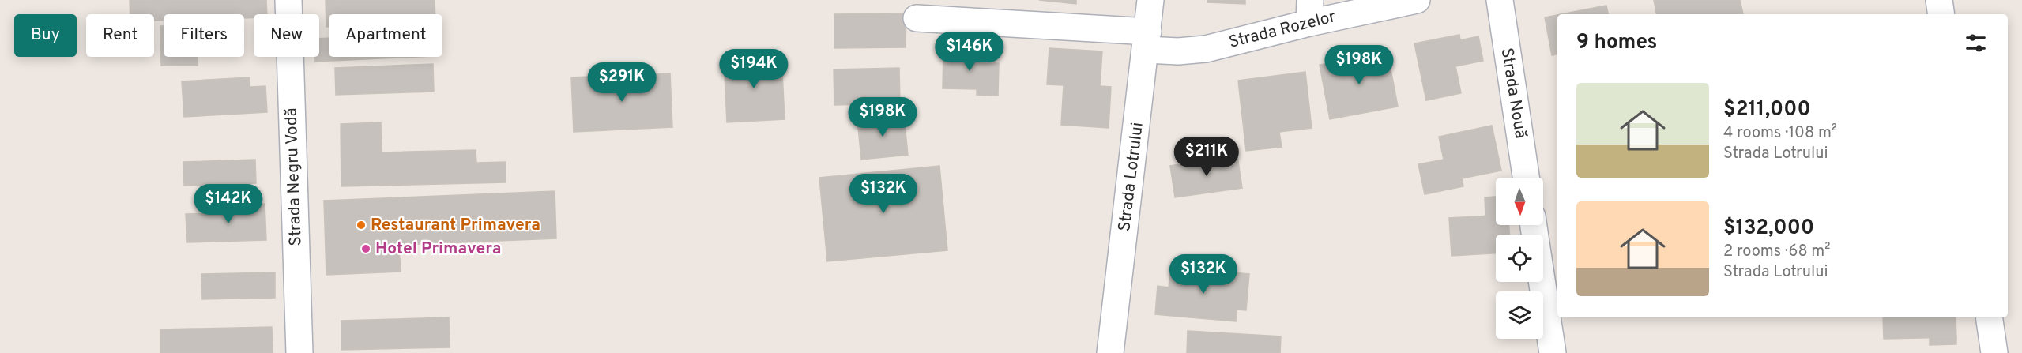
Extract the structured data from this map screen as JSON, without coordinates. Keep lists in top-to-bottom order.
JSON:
{
  "streets": {
    "street": [
      "Strada Rozelor",
      "Strada Nouă",
      "Strada Negru Vodă",
      "Strada Lotrului"
    ]
  },
  "crossings": [
    ["Strada Rozelor", "Strada Lotrului"]
  ],
  "places": ["Restaurant Primavera", "Hotel Primavera"],
  "north": "bottom",
  "page": {
    "chip": [
      "Buy",
      "Rent",
      "Filters",
      "New",
      "Apartment"
    ],
    "heading": "9 homes",
    "price": [
      "$146K",
      "$198K",
      "$194K",
      "$291K",
      "$198K",
      "$211K",
      "$132K",
      "$142K",
      "$132K"
    ],
    "list": [
      {
        "name": "$211,000",
        "note": "4 rooms · 108 m² · Strada Lotrului"
      },
      {
        "name": "$132,000",
        "note": "2 rooms · 68 m² · Strada Lotrului"
      }
    ]
  }
}
